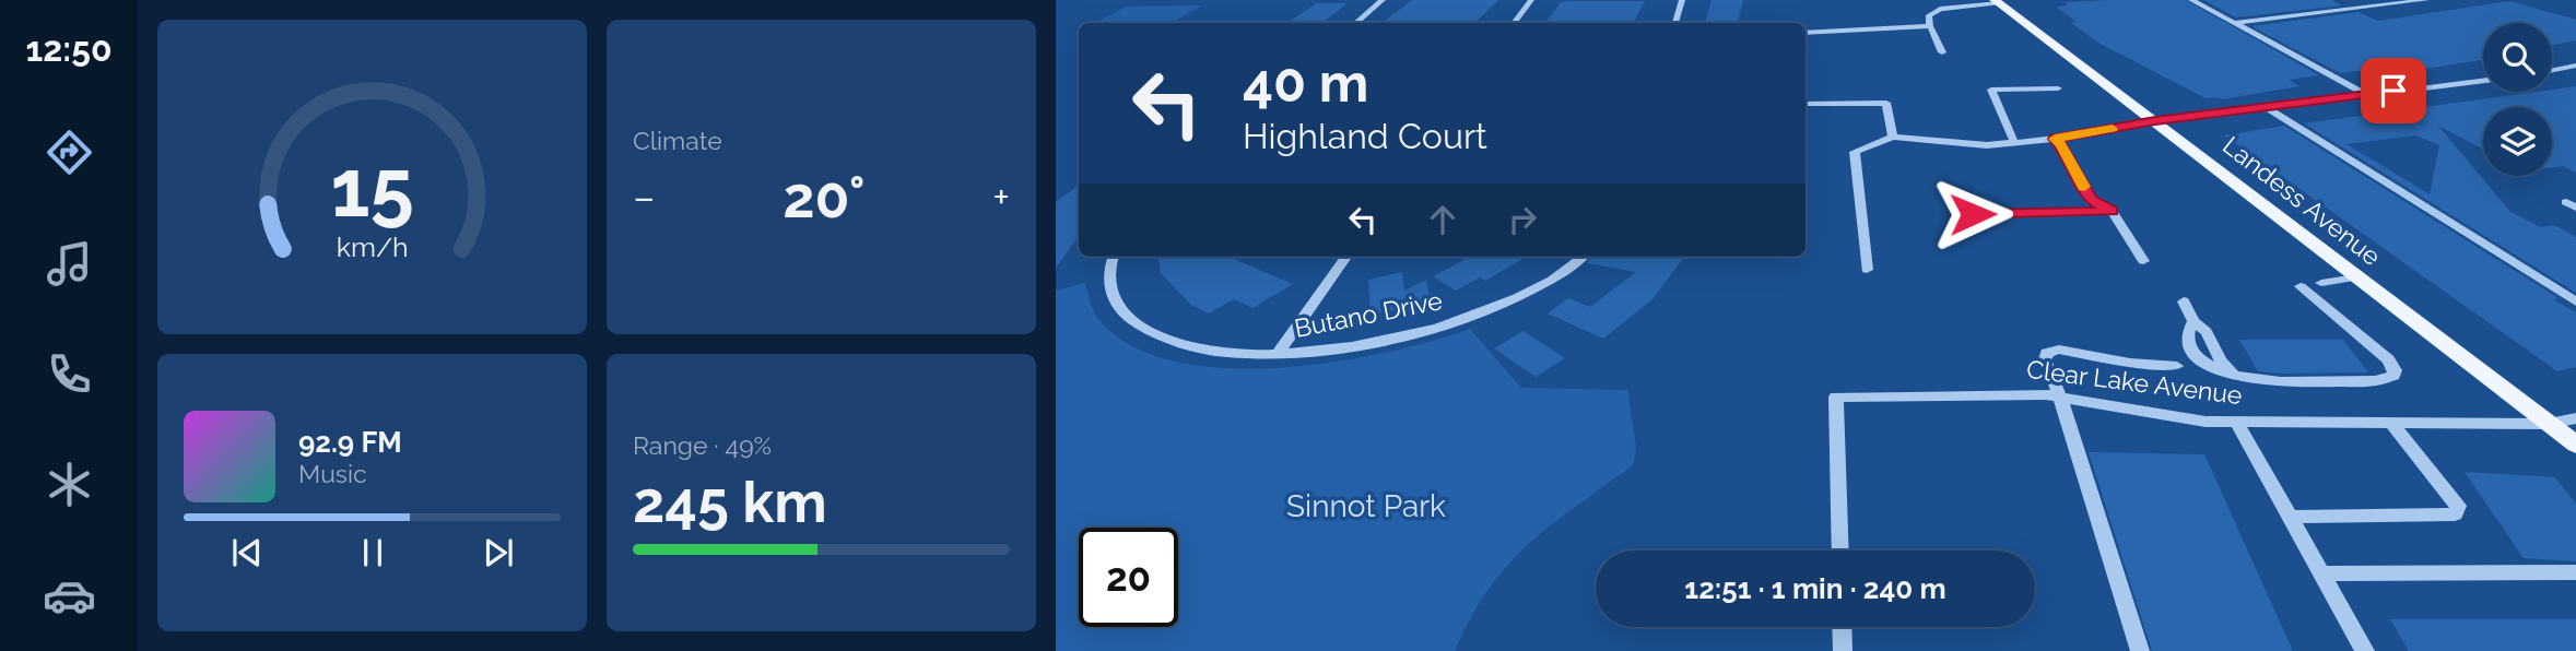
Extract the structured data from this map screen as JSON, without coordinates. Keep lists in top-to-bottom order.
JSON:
{
  "streets": {
    "main road": ["Landess Avenue"],
    "street": ["Butano Drive", "Clear Lake Avenue"]
  },
  "crossings": [
    ["Landess Avenue", "Clear Lake Avenue"]
  ],
  "parks": ["Sinnot Park"],
  "page": {
    "tabs": "12:50",
    "tile": [
      "Climate",
      ["Range · 49%", "245 km"]
    ],
    "turn": ["40 m", "Highland Court"],
    "heat": ["−", "20°", "+"],
    "song": ["92.9 FM", "Music"],
    "limit": "20",
    "trip": "12:51 · 1 min · 240 m",
    "gauge": ["15", "km/h"]
  }
}
